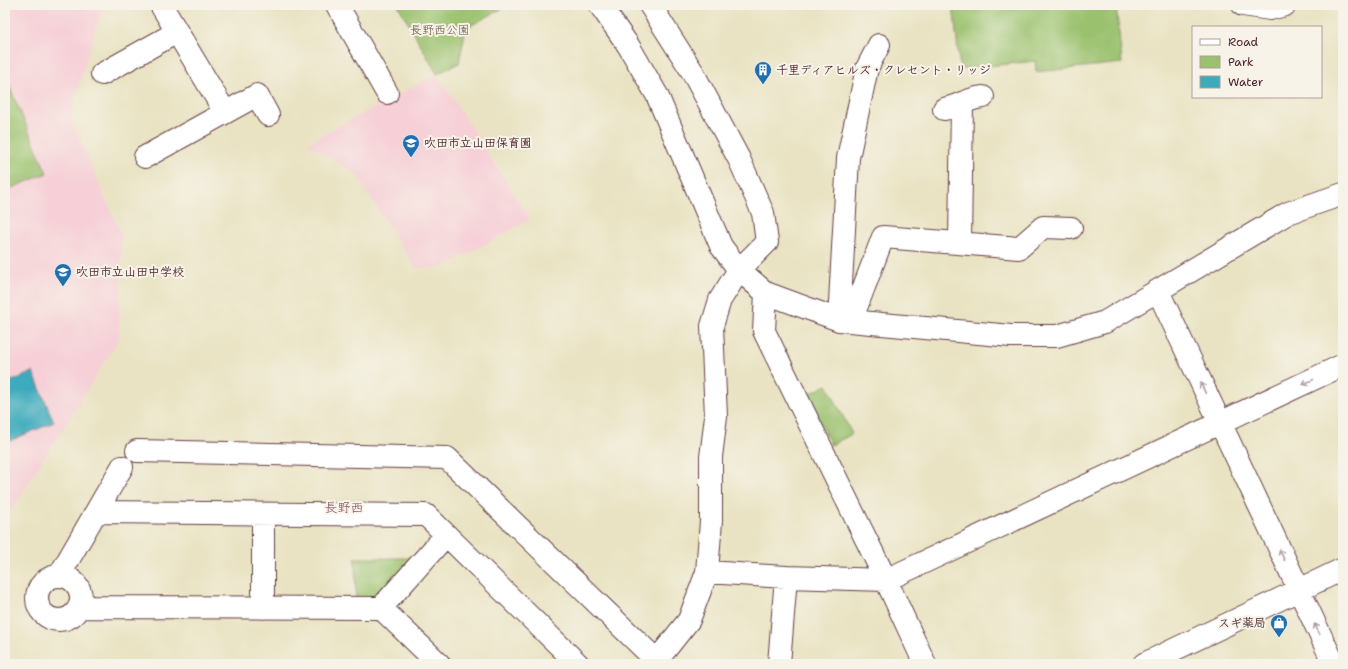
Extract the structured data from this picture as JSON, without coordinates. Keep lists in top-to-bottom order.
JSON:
{
  "districts": ["長野西"],
  "parks": ["長野西公園"],
  "places": {
    "building": ["千里ディアヒルズ・クレセント・リッジ"],
    "school or university": ["吹田市立山田保育園", "吹田市立山田中学校"],
    "shop": ["スギ薬局"]
  },
  "legend": ["Road", "Park", "Water"]
}
